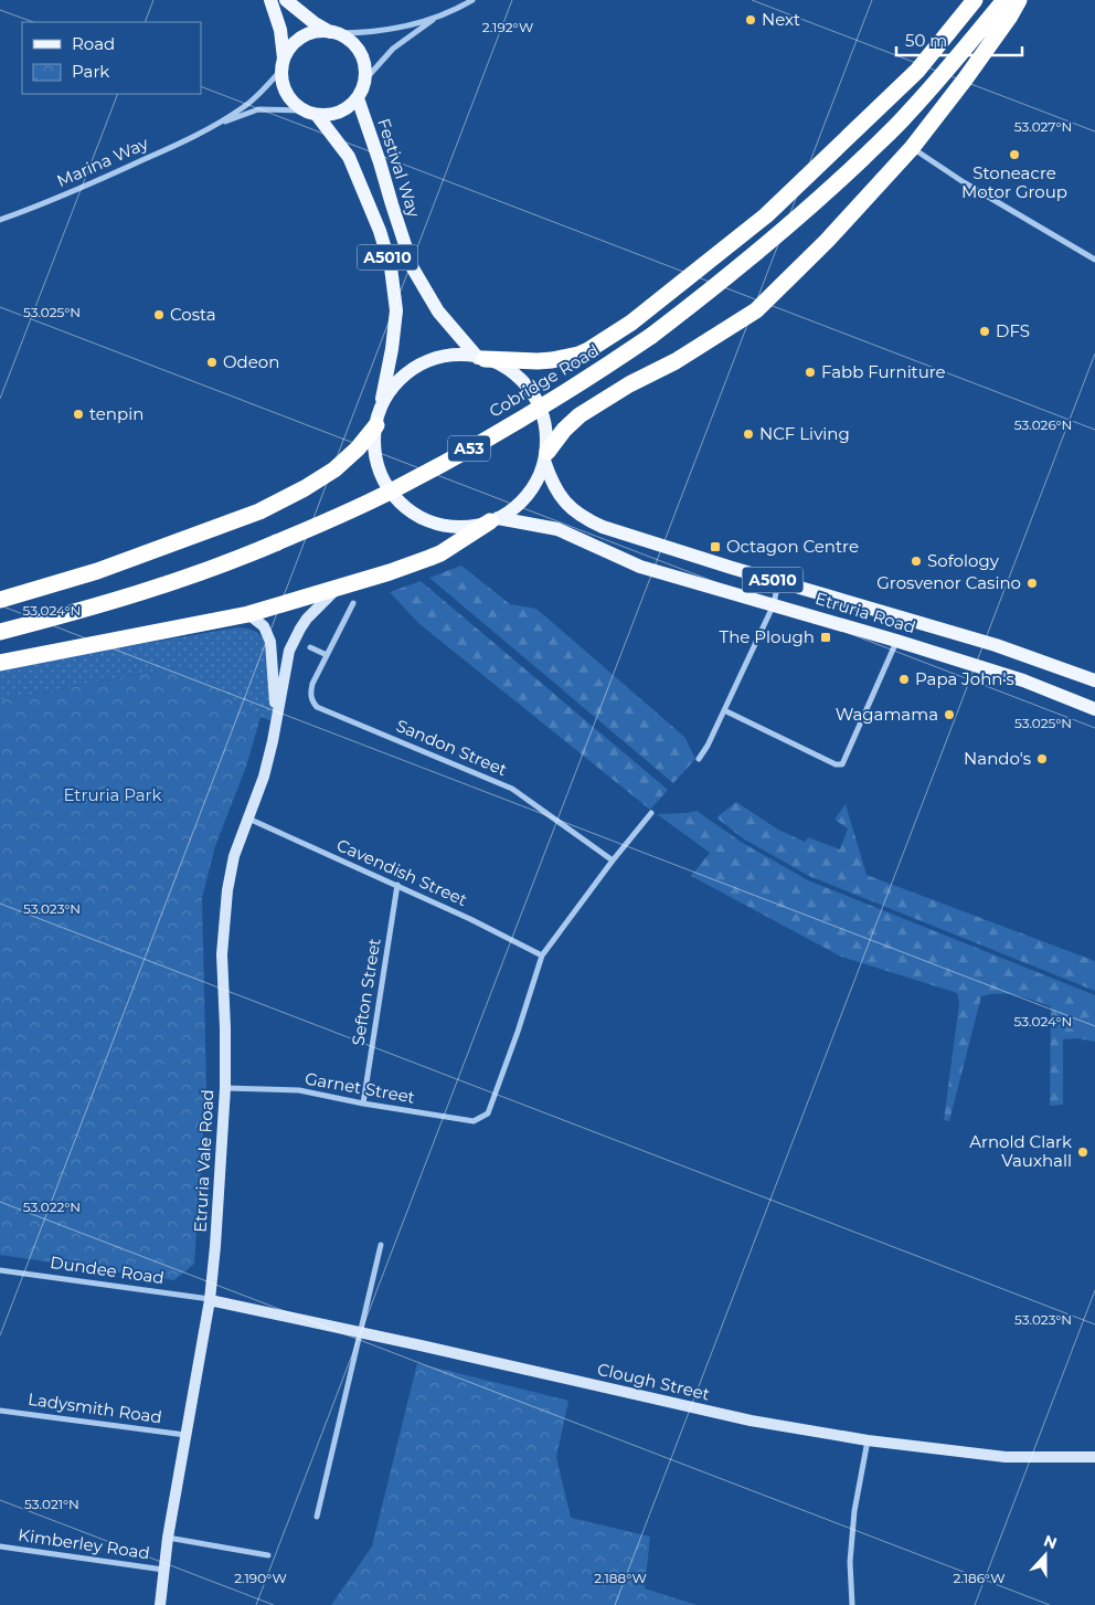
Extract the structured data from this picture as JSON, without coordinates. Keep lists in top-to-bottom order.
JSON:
{
  "streets": {
    "highway": ["Cobridge Road", "A53"],
    "main road": [
      "Festival Way",
      "A5010",
      "Etruria Road",
      "Etruria Vale Road",
      "Clough Street"
    ],
    "street": [
      "Marina Way",
      "Sandon Street",
      "Cavendish Street",
      "Sefton Street",
      "Garnet Street",
      "Dundee Road",
      "Ladysmith Road",
      "Kimberley Road"
    ]
  },
  "crossings": [
    ["Marina Way", "Festival Way"],
    ["Marina Way", "A5010"],
    ["Festival Way", "A5010"],
    ["Festival Way", "Etruria Road"],
    ["A5010", "Etruria Road"],
    ["Cavendish Street", "Sefton Street"],
    ["Cavendish Street", "Garnet Street"],
    ["Cavendish Street", "Etruria Vale Road"],
    ["Sefton Street", "Garnet Street"],
    ["Garnet Street", "Etruria Vale Road"],
    ["Etruria Vale Road", "Dundee Road"],
    ["Etruria Vale Road", "Clough Street"],
    ["Etruria Vale Road", "Ladysmith Road"],
    ["Etruria Vale Road", "Kimberley Road"],
    ["Dundee Road", "Clough Street"]
  ],
  "parks": ["Etruria Park"],
  "places": {
    "other": [
      "Next",
      "Stoneacre Motor Group",
      "Costa",
      "DFS",
      "Odeon",
      "Fabb Furniture",
      "tenpin",
      "NCF Living",
      "Sofology",
      "Grosvenor Casino",
      "Papa John's",
      "Wagamama",
      "Nando's",
      "Arnold Clark Vauxhall"
    ],
    "transit": ["Octagon Centre", "The Plough"]
  },
  "legend": ["Road", "Park"],
  "scale_bar": "50 m",
  "north": "top",
  "coordinates": [
    "2.192°W",
    "53.027°N",
    "53.025°N",
    "53.026°N",
    "53.024°N",
    "53.023°N",
    "53.022°N",
    "53.021°N",
    "2.190°W",
    "2.188°W",
    "2.186°W"
  ]
}
